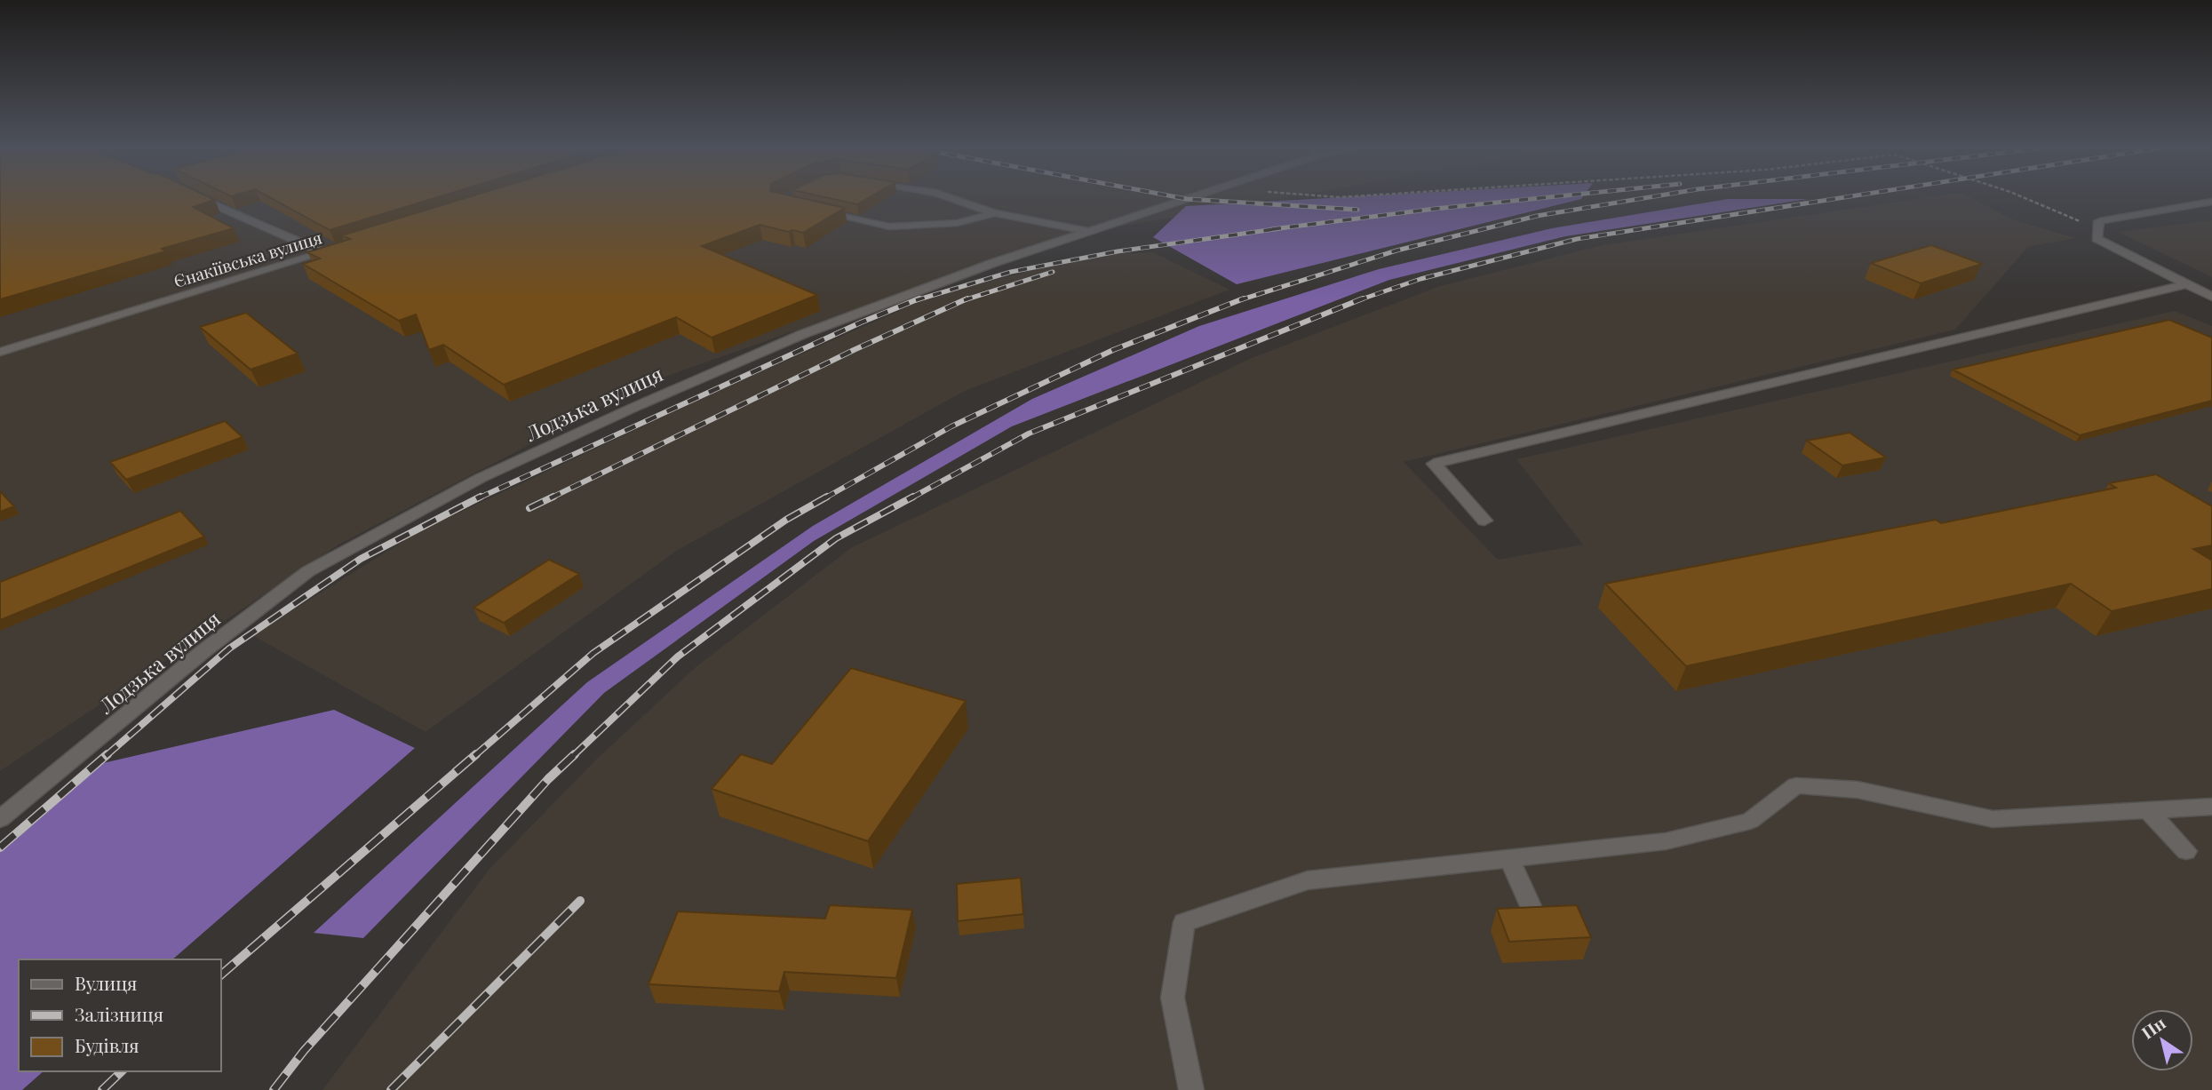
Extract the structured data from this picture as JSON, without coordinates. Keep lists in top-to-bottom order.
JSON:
{
  "streets": {
    "street": ["Єнакіївська вулиця", "Лодзька вулиця"]
  },
  "legend": ["Вулиця", "Залізниця", "Будівля"],
  "north": "top left"
}
